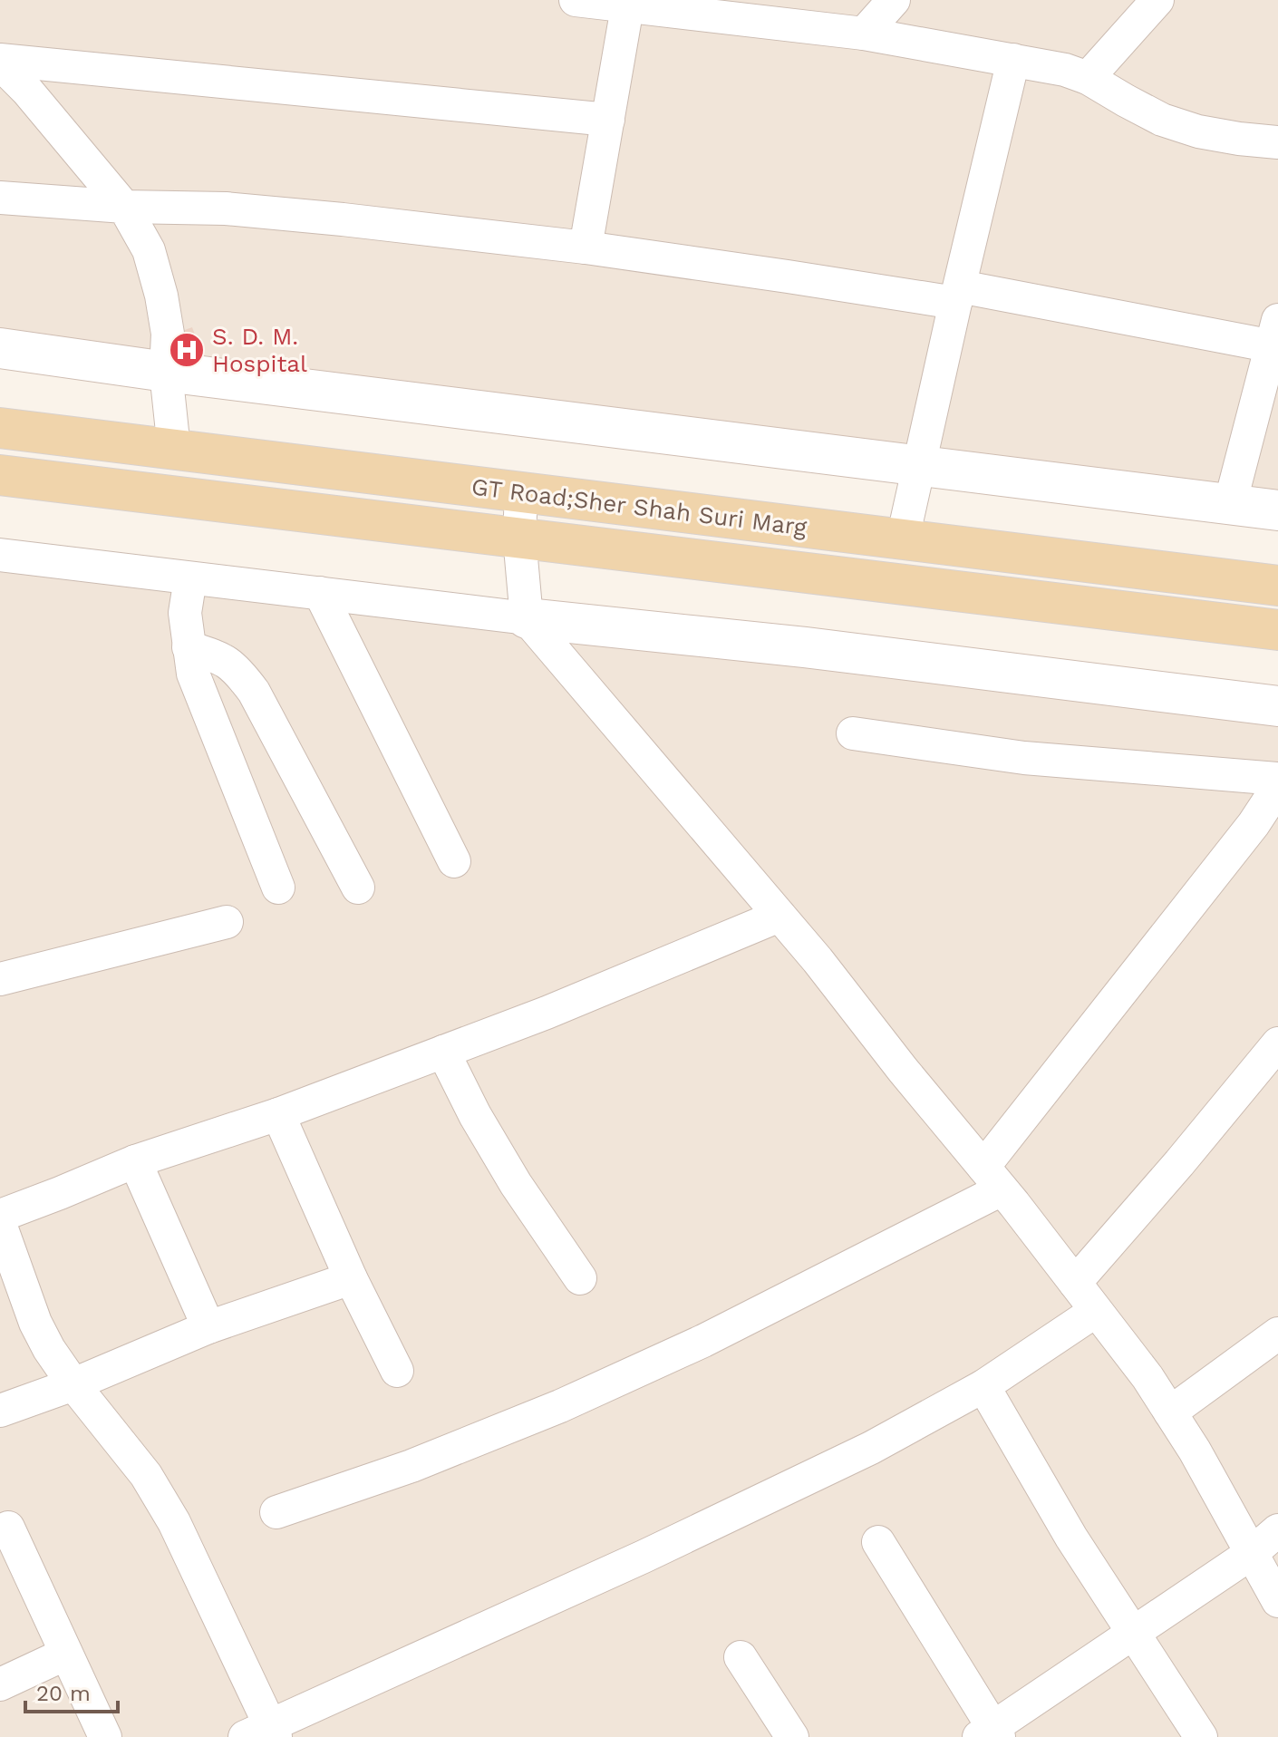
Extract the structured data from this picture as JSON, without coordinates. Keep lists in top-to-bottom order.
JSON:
{
  "streets": {
    "main road": ["GT Road;Sher Shah Suri Marg"]
  },
  "places": {
    "hospital": ["S. D. M. Hospital"]
  },
  "scale_bar": "20 m"
}
